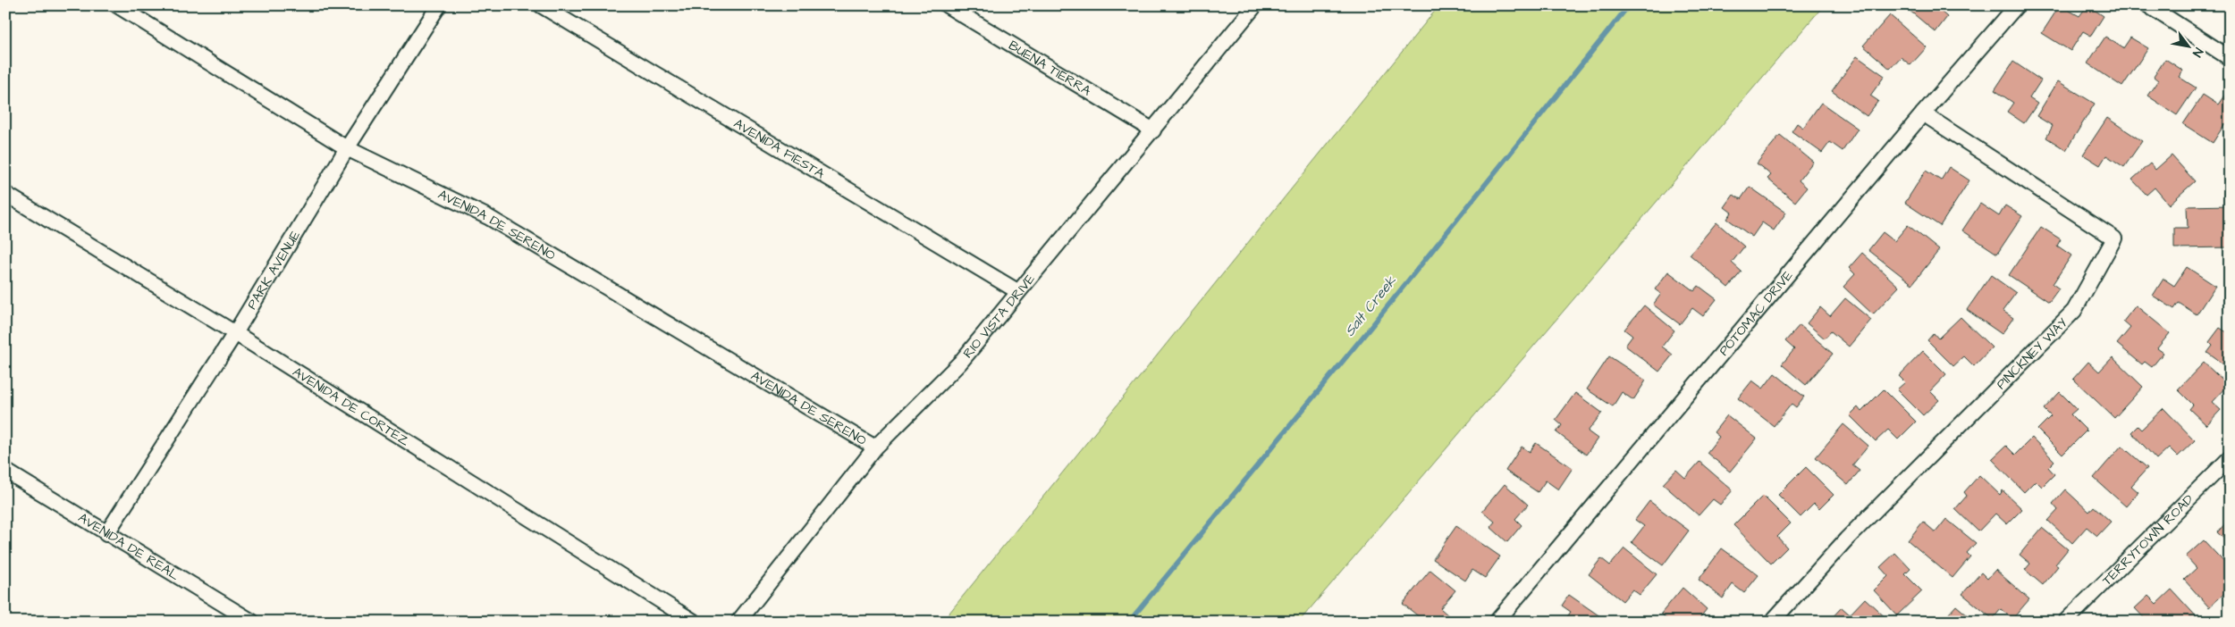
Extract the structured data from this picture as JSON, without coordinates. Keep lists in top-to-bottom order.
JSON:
{
  "streets": {
    "street": [
      "BUENA TIERRA",
      "AVENIDA FIESTA",
      "AVENIDA DE SERENO",
      "PARK AVENUE",
      "POTOMAC DRIVE",
      "RIO VISTA DRIVE",
      "PINCKNEY WAY",
      "AVENIDA DE CORTEZ",
      "TERRYTOWN ROAD",
      "AVENIDA DE REAL"
    ]
  },
  "crossings": [
    ["BUENA TIERRA", "RIO VISTA DRIVE"],
    ["AVENIDA FIESTA", "RIO VISTA DRIVE"],
    ["AVENIDA DE SERENO", "PARK AVENUE"],
    ["AVENIDA DE SERENO", "RIO VISTA DRIVE"],
    ["PARK AVENUE", "AVENIDA DE CORTEZ"],
    ["PARK AVENUE", "AVENIDA DE REAL"],
    ["POTOMAC DRIVE", "PINCKNEY WAY"]
  ],
  "water": ["Salt Creek"],
  "north": "bottom right"
}
